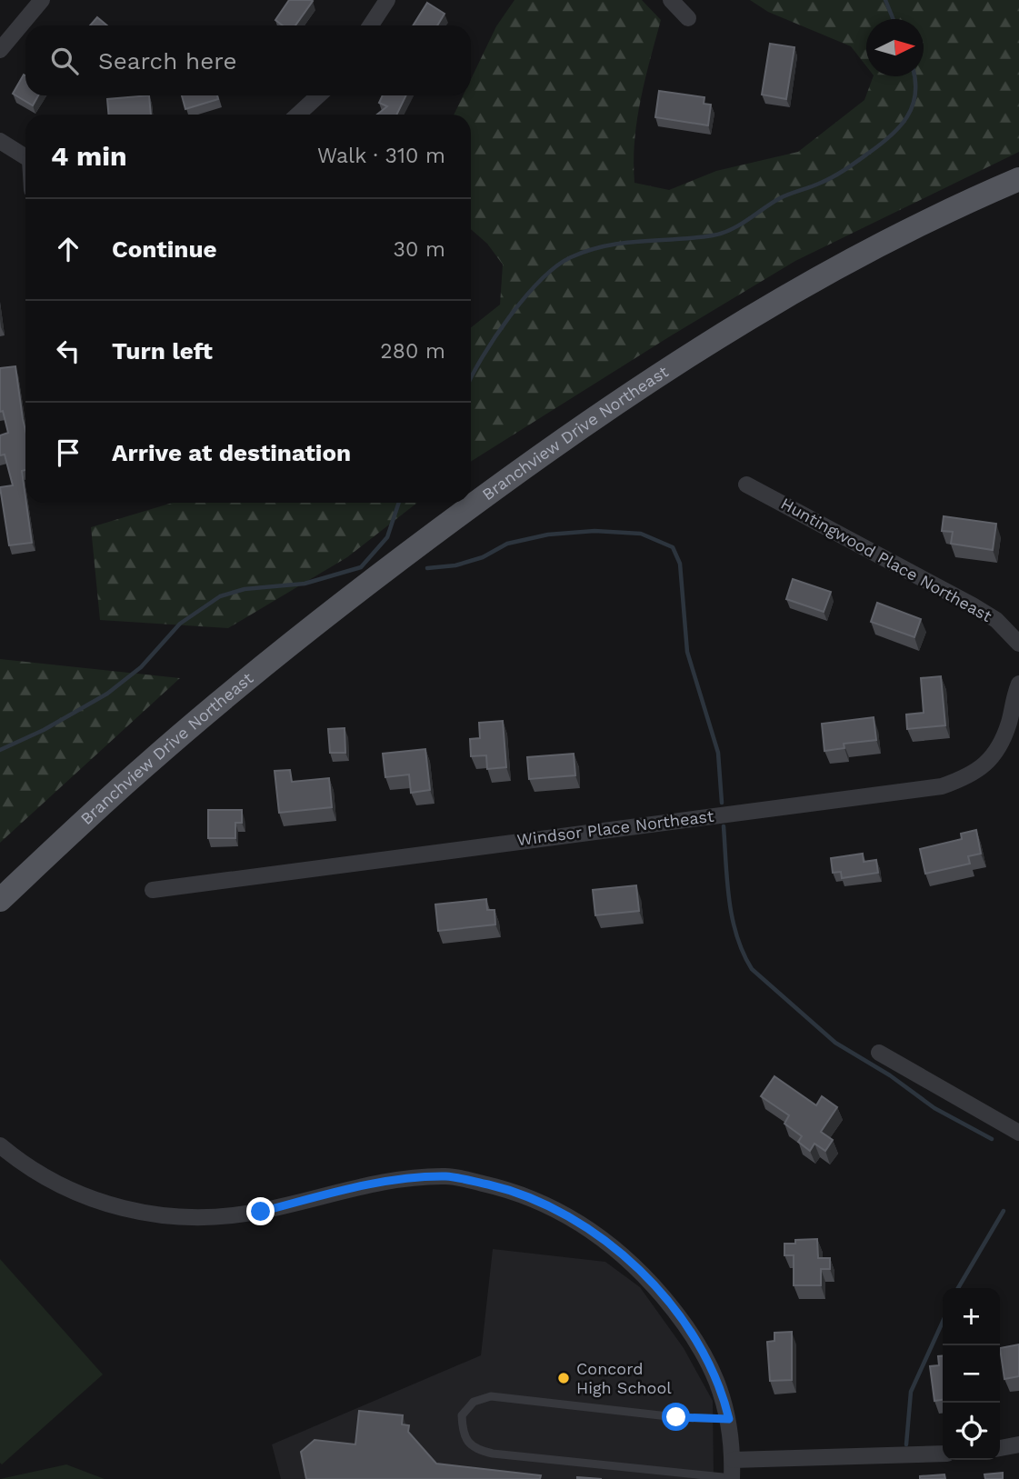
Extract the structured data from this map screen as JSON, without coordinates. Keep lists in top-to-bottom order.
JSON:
{
  "streets": {
    "main road": ["Branchview Drive Northeast"],
    "street": ["Huntingwood Place Northeast", "Windsor Place Northeast"]
  },
  "places": ["Concord High School"],
  "north": "right",
  "page": {
    "search": "Search here",
    "heading": ["4 min", "Walk · 310 m"],
    "list": [
      ["Continue", "30 m"],
      ["Turn left", "280 m"],
      "Arrive at destination"
    ],
    "map_buttons": ["+", "−"]
  }
}
